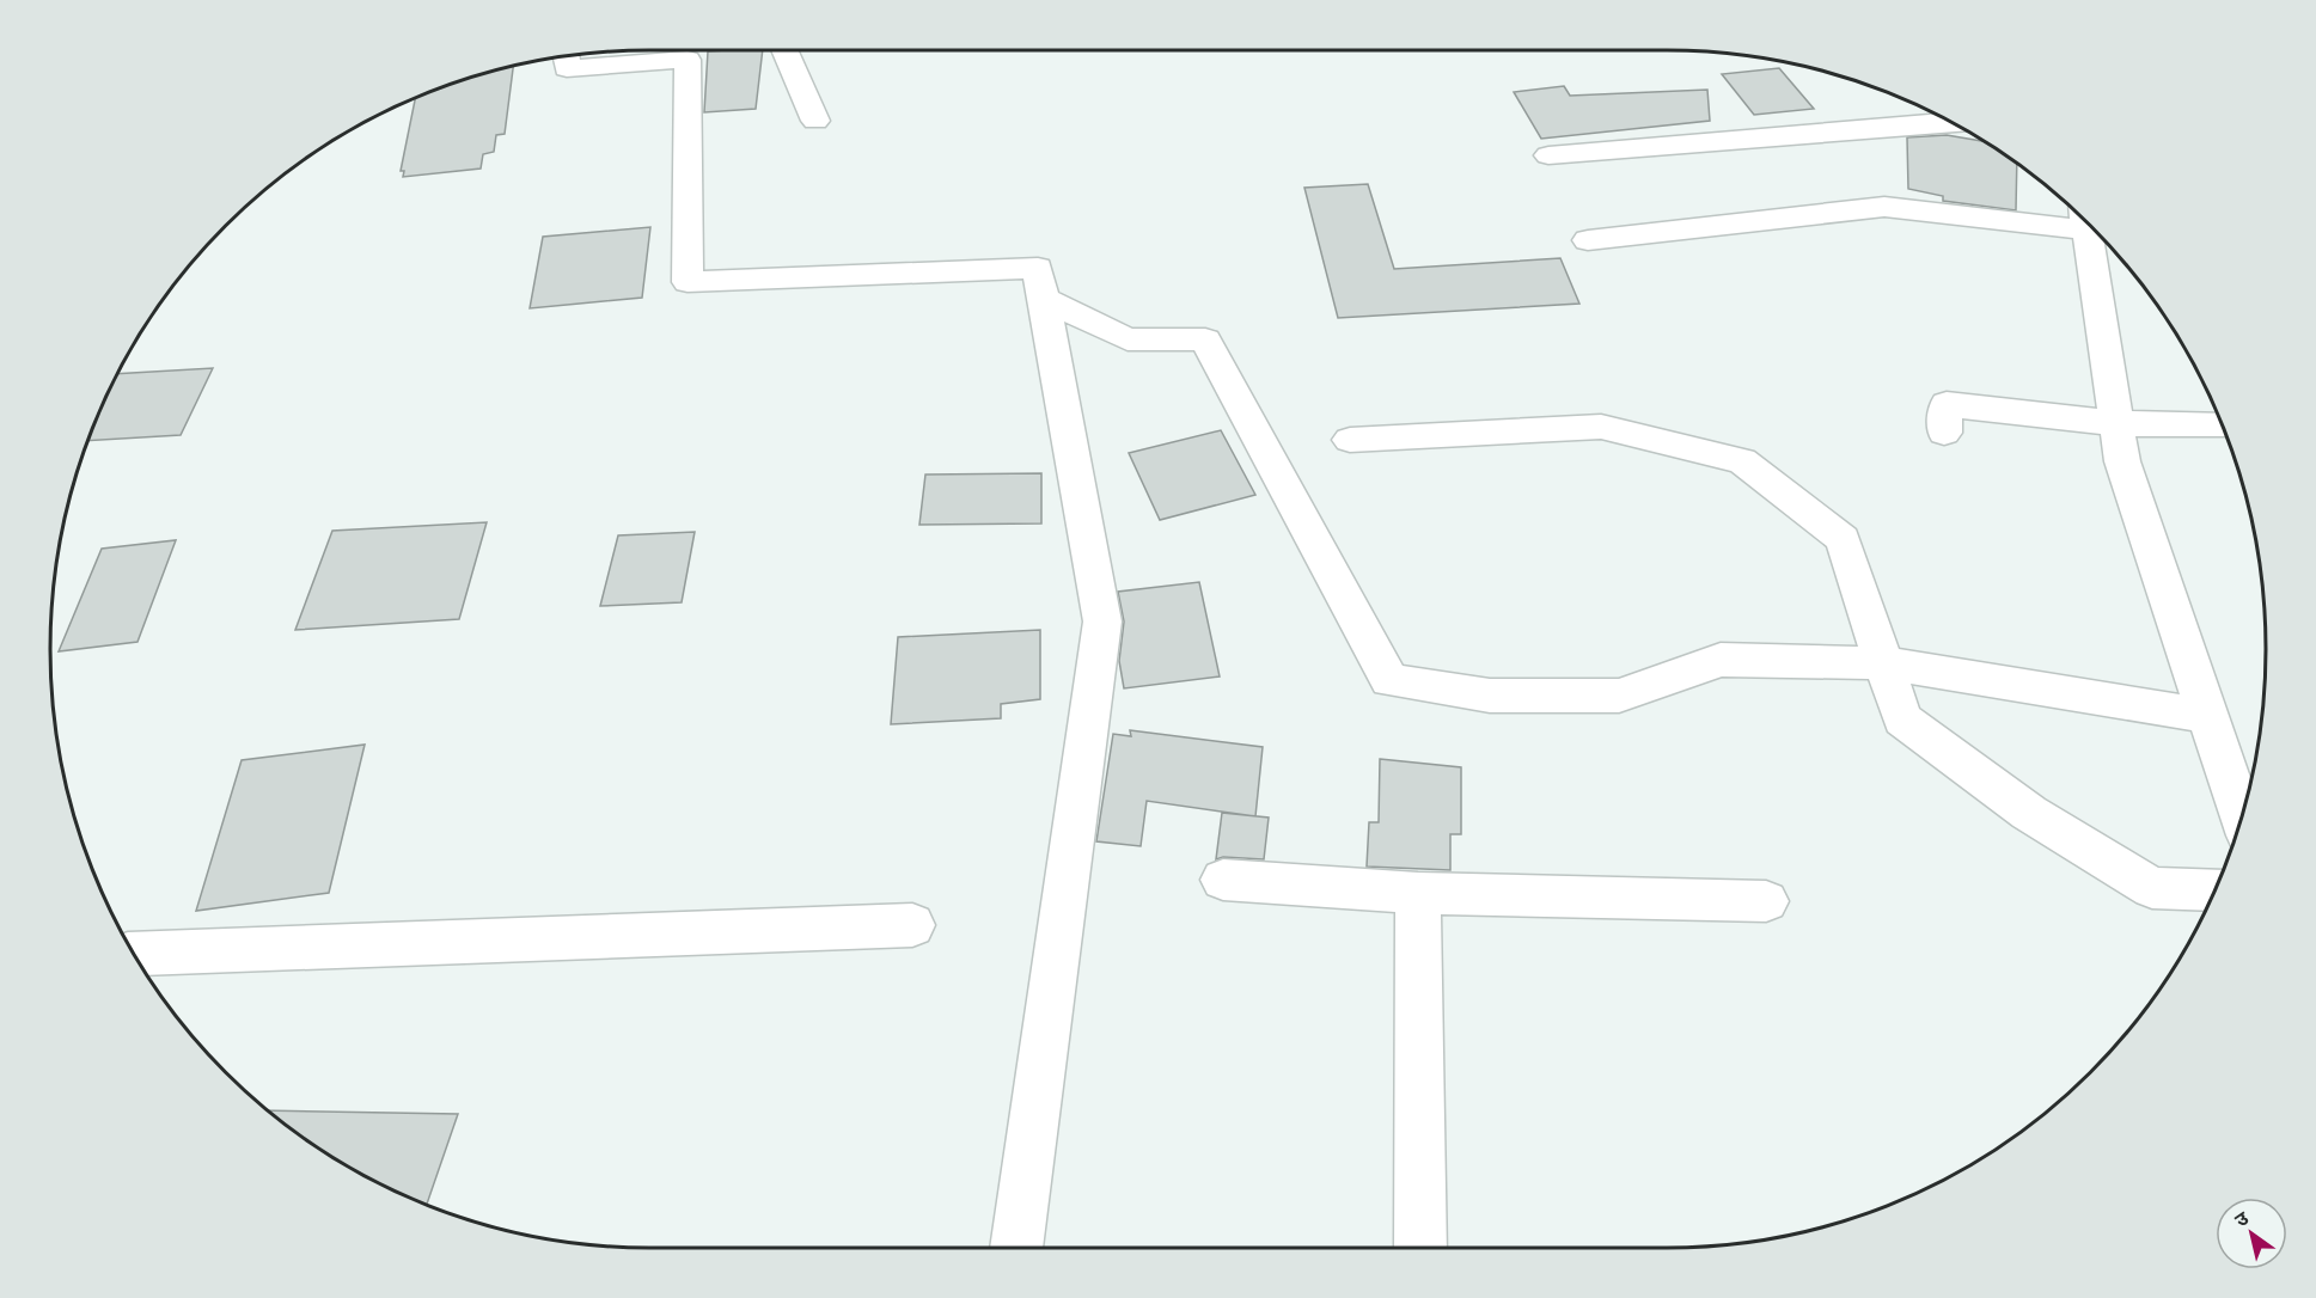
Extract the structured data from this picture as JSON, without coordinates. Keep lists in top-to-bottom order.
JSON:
{
  "north": "top left"
}
